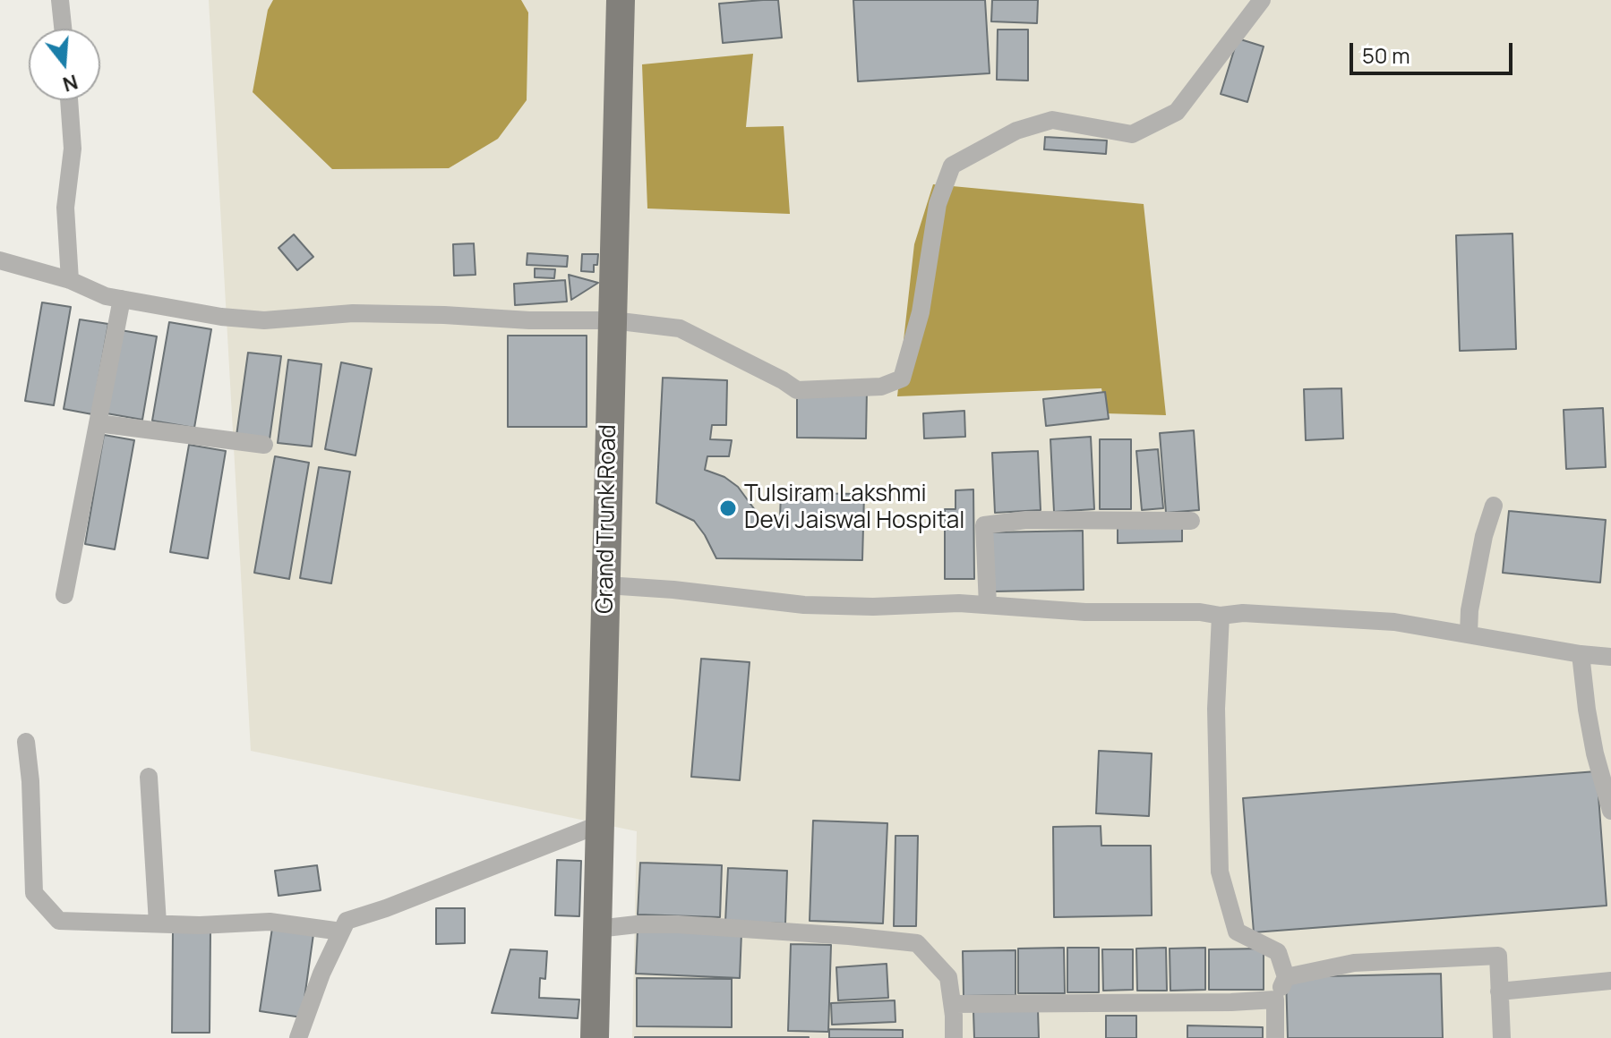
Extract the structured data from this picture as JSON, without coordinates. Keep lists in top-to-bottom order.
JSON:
{
  "streets": {
    "main road": ["Grand Trunk Road"]
  },
  "places": ["Tulsiram Lakshmi Devi Jaiswal Hospital"],
  "scale_bar": "50 m",
  "north": "bottom"
}
